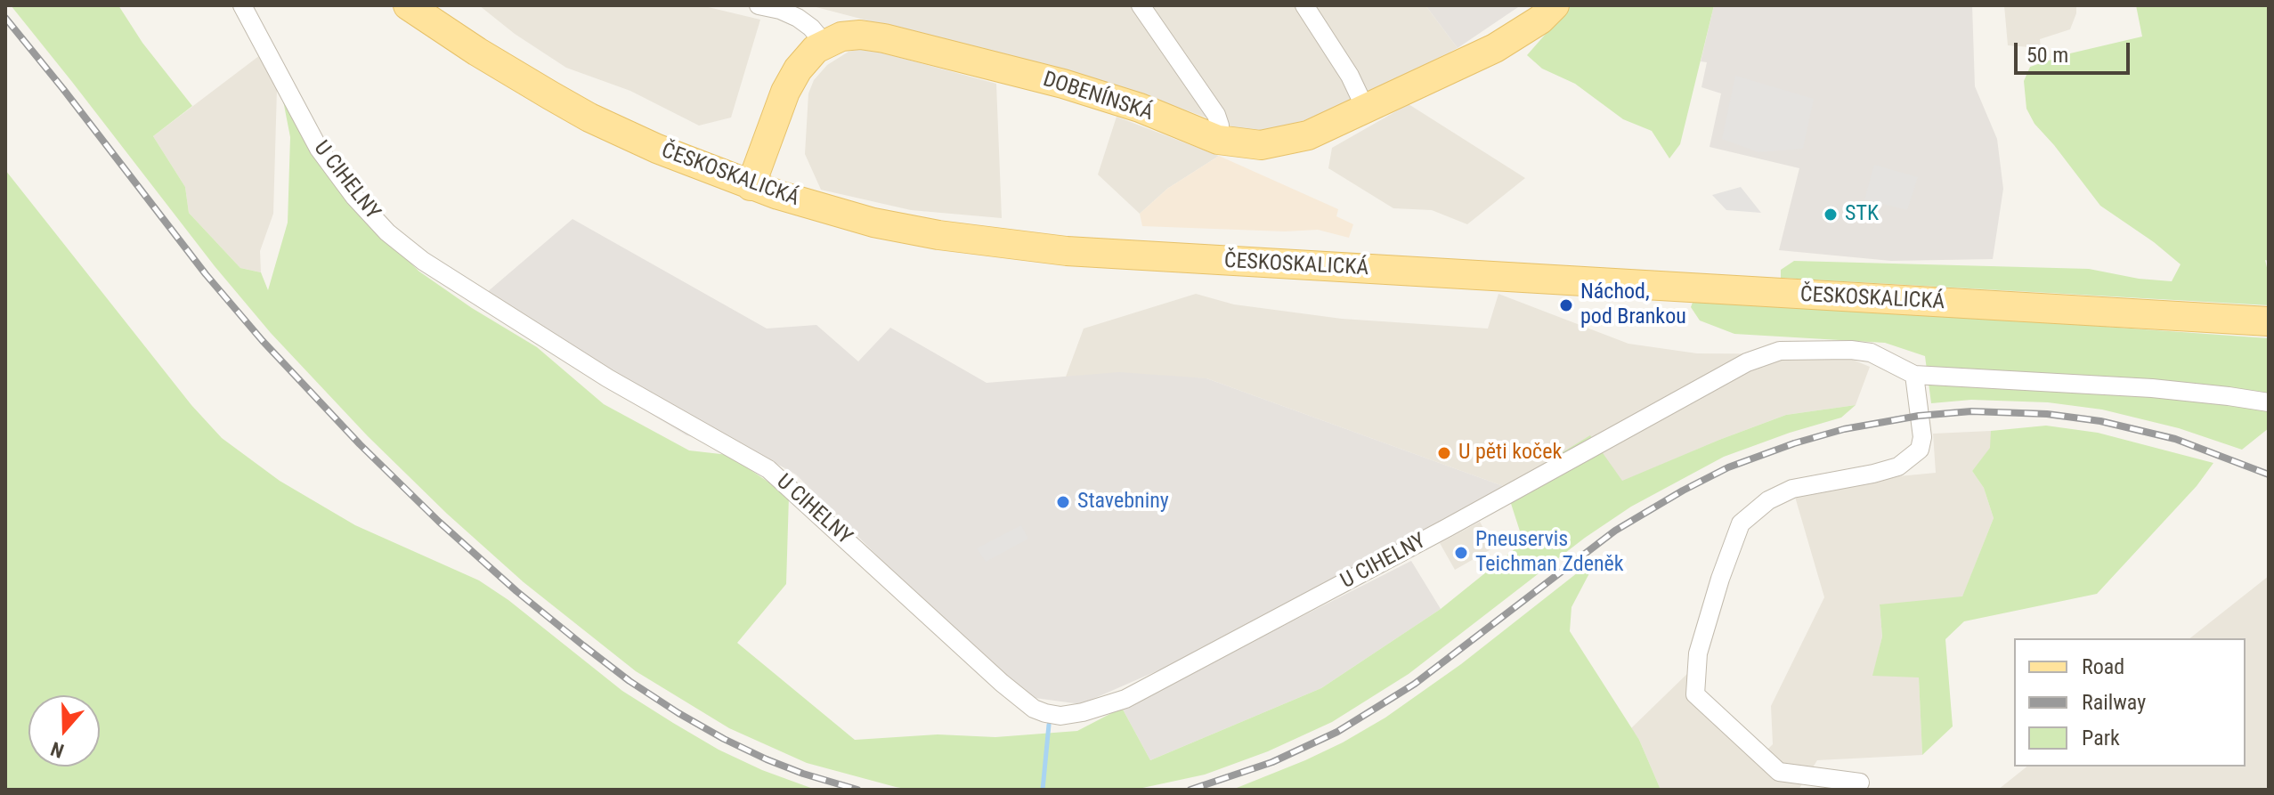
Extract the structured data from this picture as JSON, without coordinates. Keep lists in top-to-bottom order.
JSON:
{
  "streets": {
    "main road": ["DOBENÍNSKÁ", "ČESKOSKALICKÁ"],
    "street": ["U CIHELNY"]
  },
  "places": [
    "STK",
    "Náchod, pod Brankou",
    "U pěti koček",
    "Stavebniny",
    "Pneuservis Teichman Zdeněk"
  ],
  "legend": ["Road", "Railway", "Park"],
  "scale_bar": "50 m",
  "north": "bottom"
}
